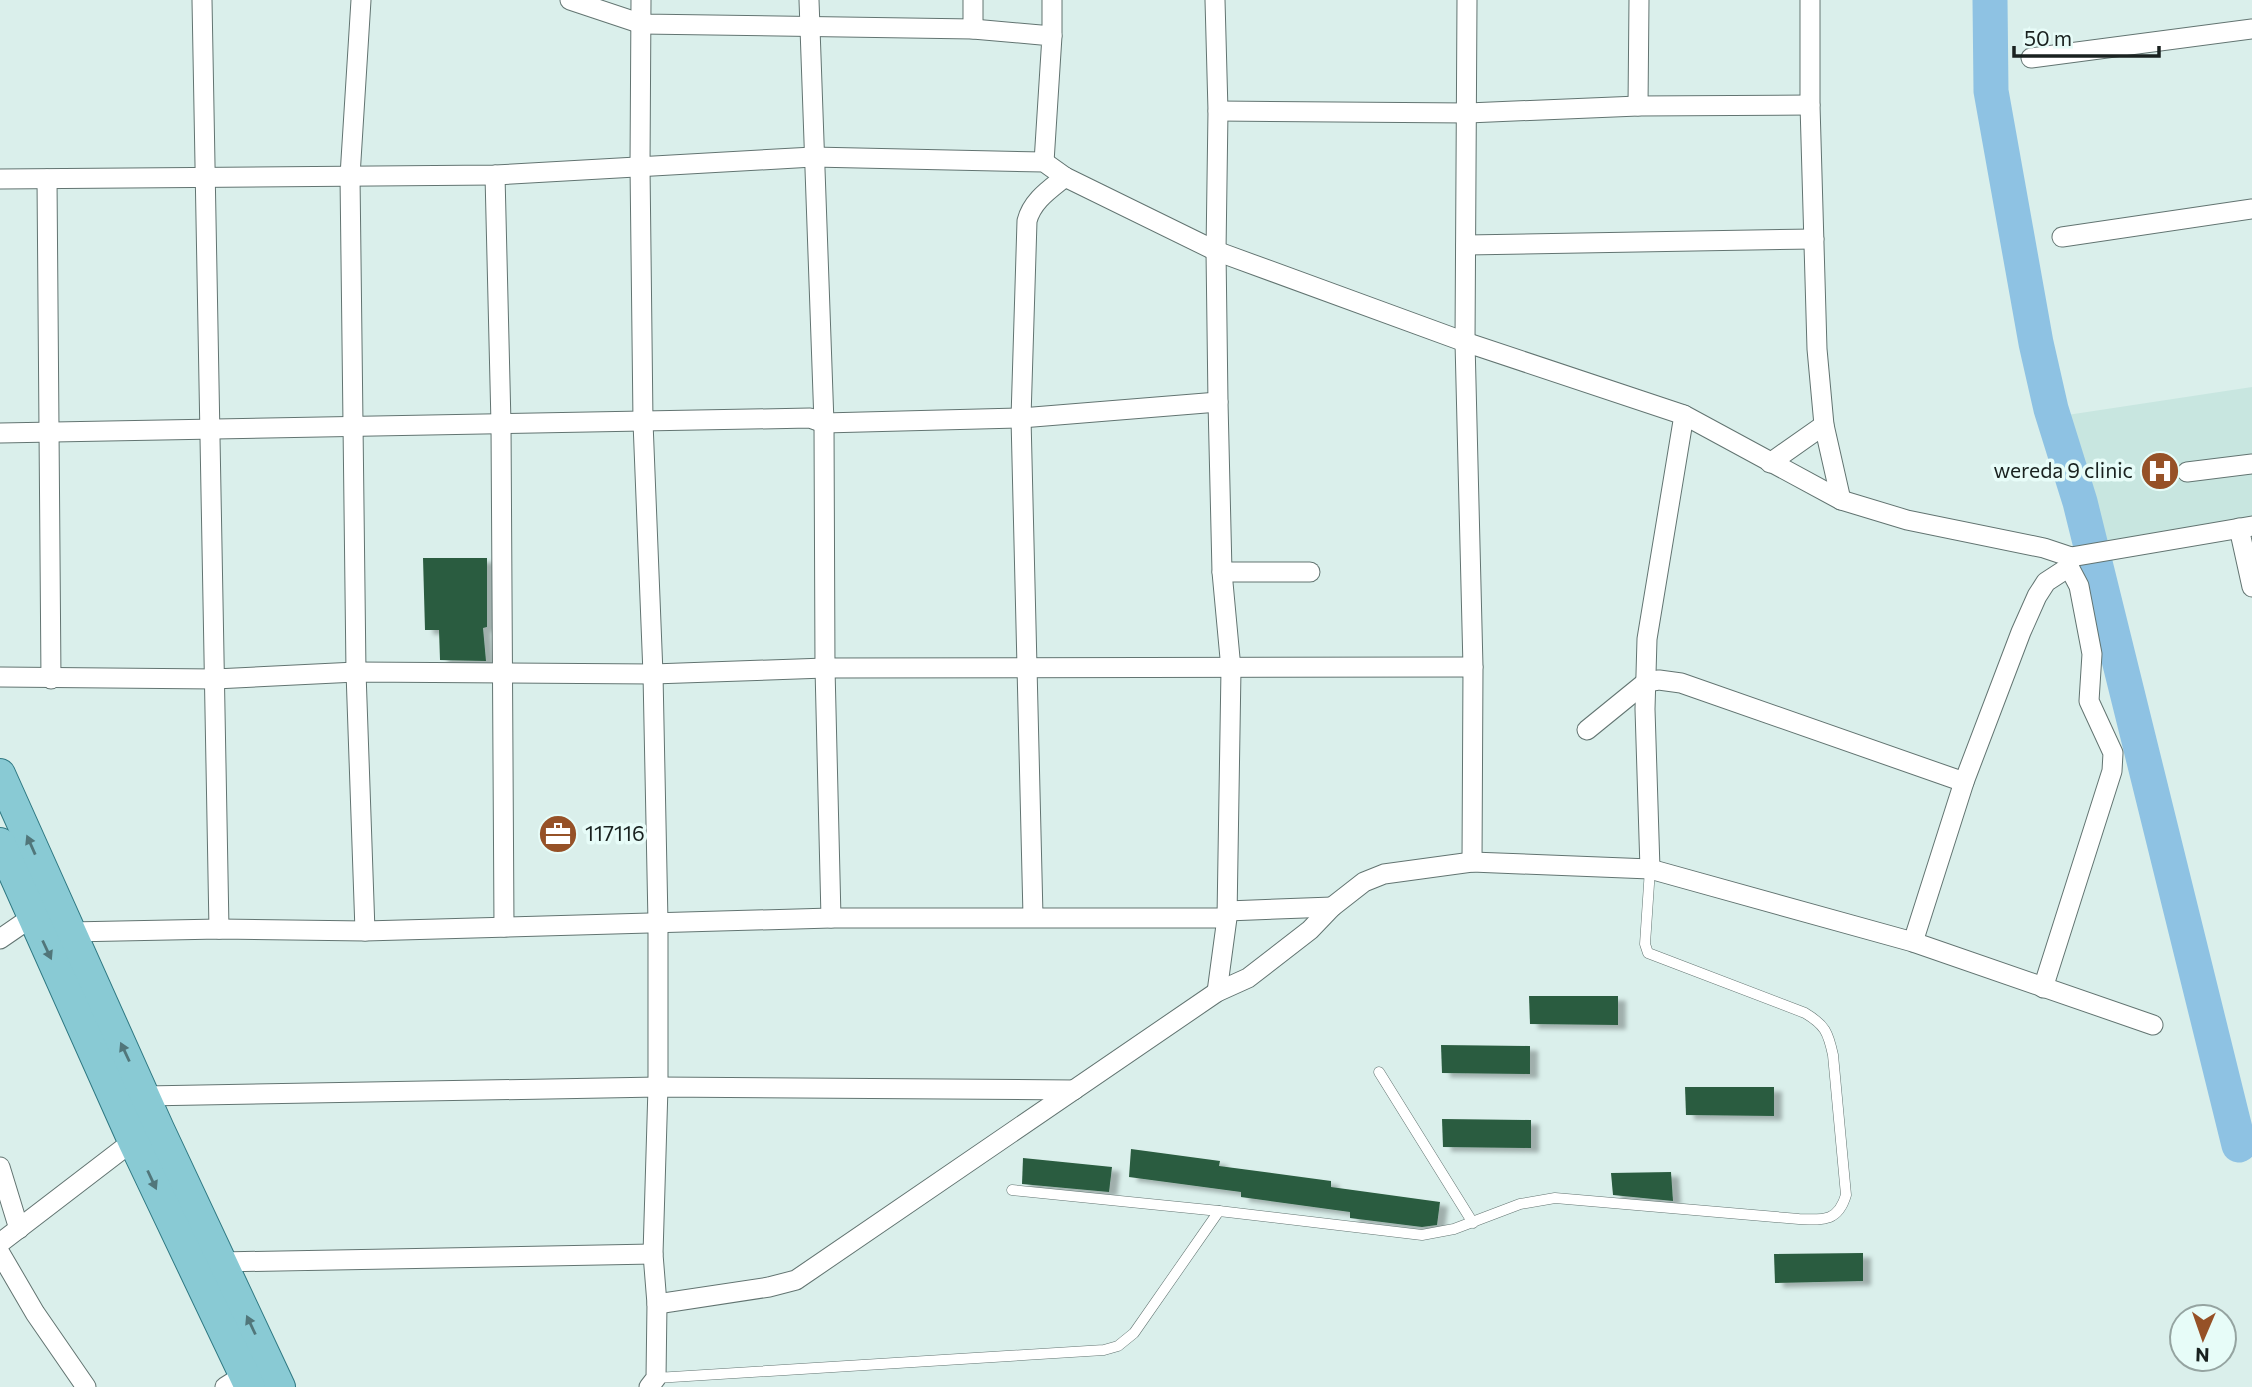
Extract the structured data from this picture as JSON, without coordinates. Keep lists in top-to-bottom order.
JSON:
{
  "places": {
    "hospital": ["wereda 9 clinic"],
    "office": ["117116"]
  },
  "scale_bar": "50 m",
  "north": "bottom"
}
